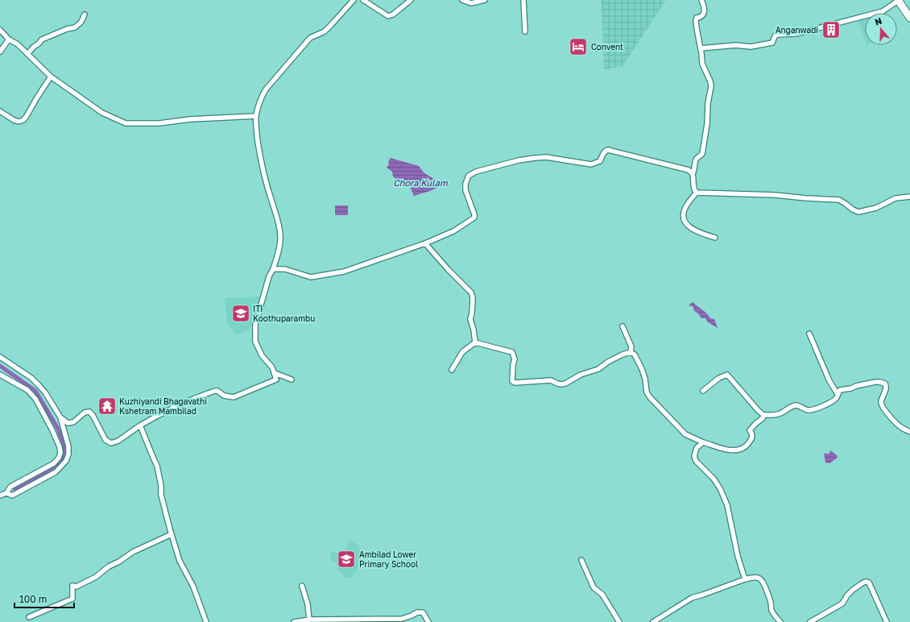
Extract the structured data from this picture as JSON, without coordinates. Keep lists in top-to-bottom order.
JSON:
{
  "water": ["Chora Kulam"],
  "places": {
    "building": ["Anganwadi"],
    "hotel": ["Convent"],
    "school or university": ["ITI Koothuparambu", "Ambilad Lower Primary School"],
    "temple": ["Kuzhiyandi Bhagavathi Kshetram Mambilad"]
  },
  "scale_bar": "100 m",
  "north": "top"
}
